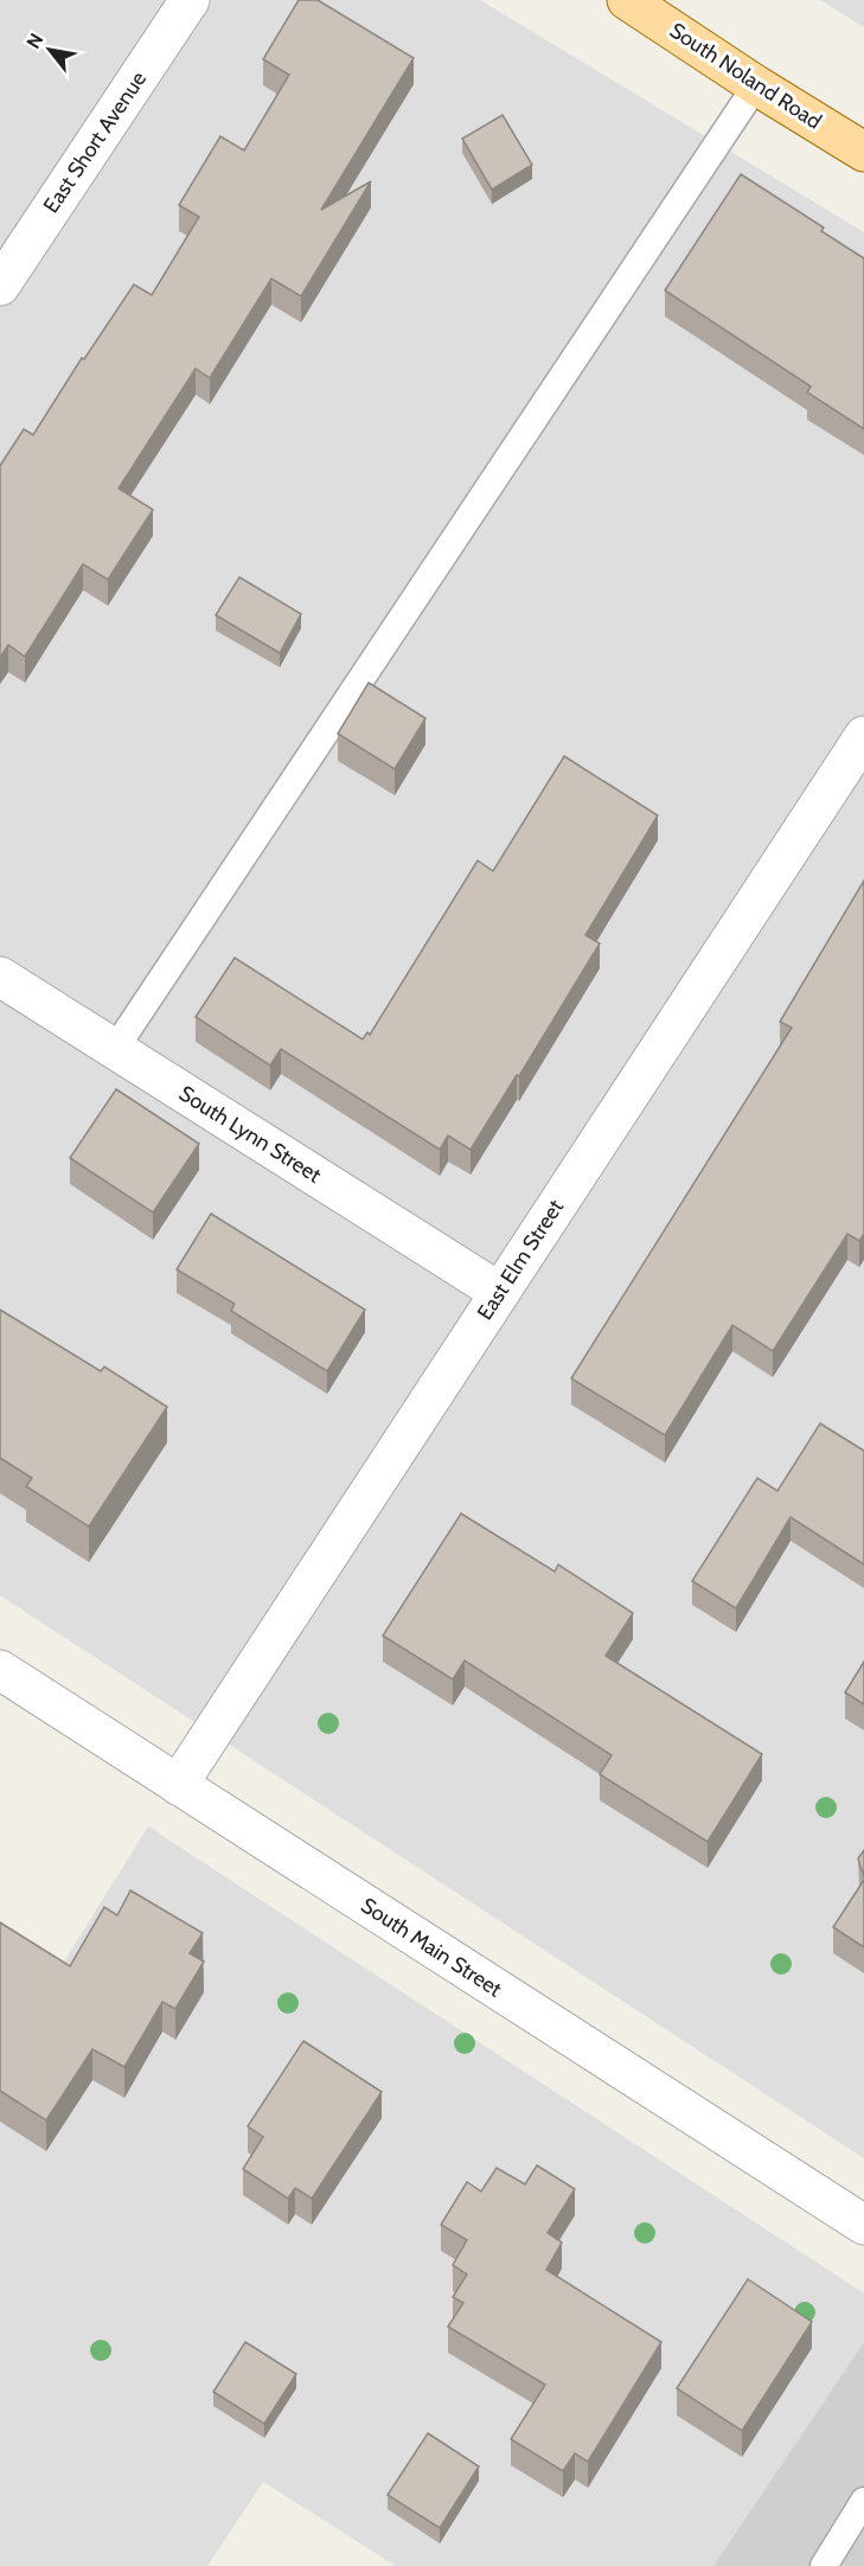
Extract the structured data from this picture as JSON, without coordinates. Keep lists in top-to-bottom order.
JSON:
{
  "streets": {
    "main road": ["South Noland Road"],
    "street": [
      "East Short Avenue",
      "South Lynn Street",
      "East Elm Street",
      "South Main Street"
    ]
  },
  "crossings": [
    ["South Lynn Street", "East Elm Street"],
    ["East Elm Street", "South Main Street"]
  ],
  "north": "top left"
}
